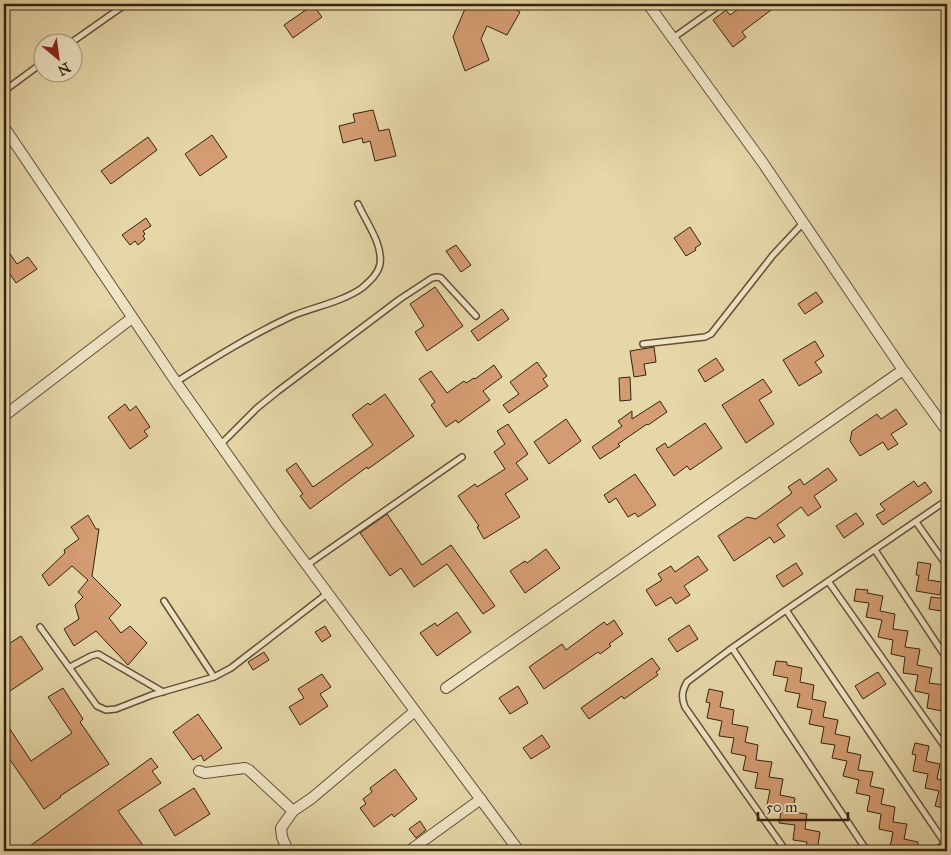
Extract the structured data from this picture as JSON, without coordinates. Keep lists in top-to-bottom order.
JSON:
{
  "scale_bar": "50 m",
  "north": "bottom right"
}
